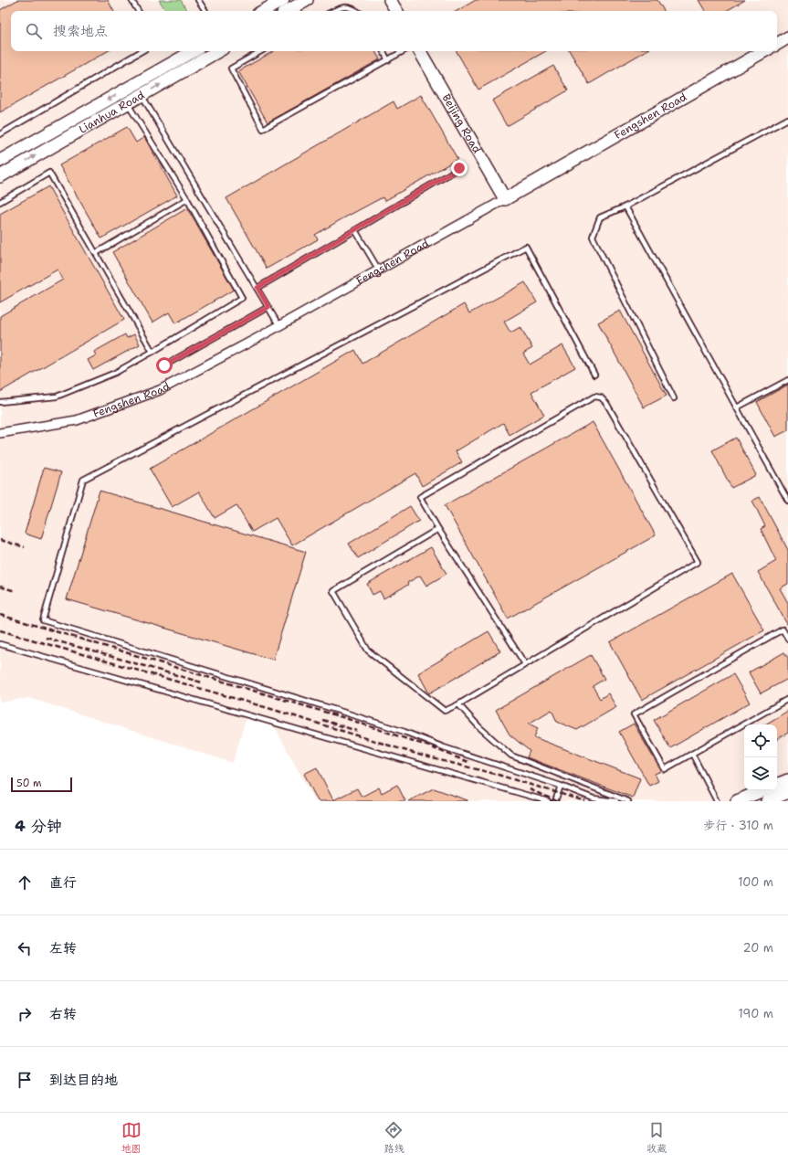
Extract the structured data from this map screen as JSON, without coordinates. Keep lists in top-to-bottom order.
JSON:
{
  "streets": {
    "street": ["Lianhua Road", "Fengshen Road", "Beijing Road"]
  },
  "crossings": [
    ["Fengshen Road", "Beijing Road"]
  ],
  "scale_bar": "50 m",
  "page": {
    "search": "搜索地点",
    "scale": "50 m",
    "heading": ["4 分钟", "步行 · 310 m"],
    "list": [
      ["直行", "100 m"],
      ["左转", "20 m"],
      ["右转", "190 m"],
      "到达目的地"
    ],
    "nav": ["地图", "路线", "收藏"]
  }
}
